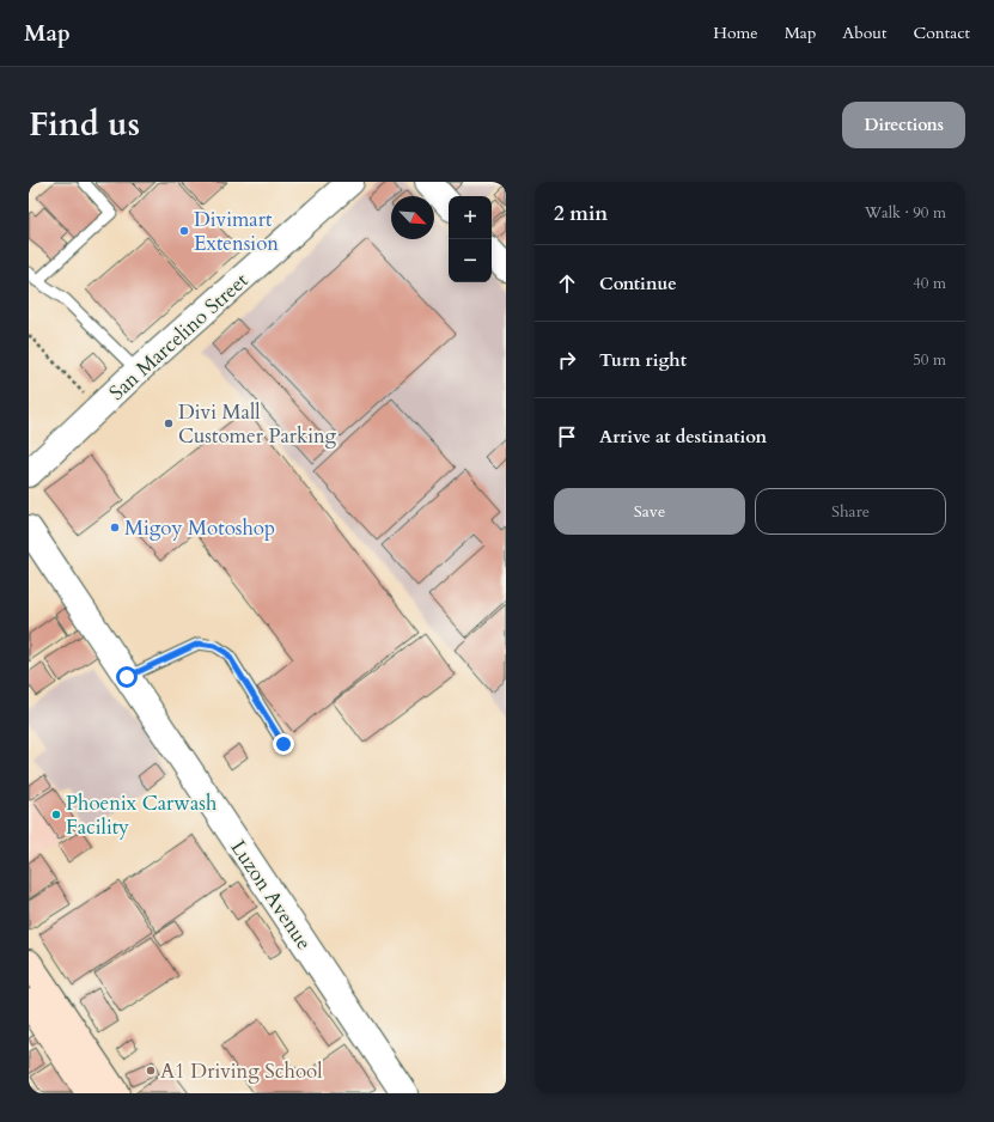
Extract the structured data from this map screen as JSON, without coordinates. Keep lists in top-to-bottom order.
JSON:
{
  "streets": {
    "street": ["San Marcelino Street", "Luzon Avenue"]
  },
  "places": [
    "Divimart Extension",
    "Divi Mall Customer Parking",
    "Migoy Motoshop",
    "Phoenix Carwash Facility",
    "A1 Driving School"
  ],
  "north": "bottom right",
  "page": {
    "header": "Map",
    "nav": [
      "Home",
      "Map",
      "About",
      "Contact"
    ],
    "title": "Find us",
    "buttons": [
      "Directions",
      ["Save", "Share"]
    ],
    "heading": ["2 min", "Walk · 90 m"],
    "map_buttons": ["+", "−"],
    "list": [
      ["Continue", "40 m"],
      ["Turn right", "50 m"],
      "Arrive at destination"
    ]
  }
}
